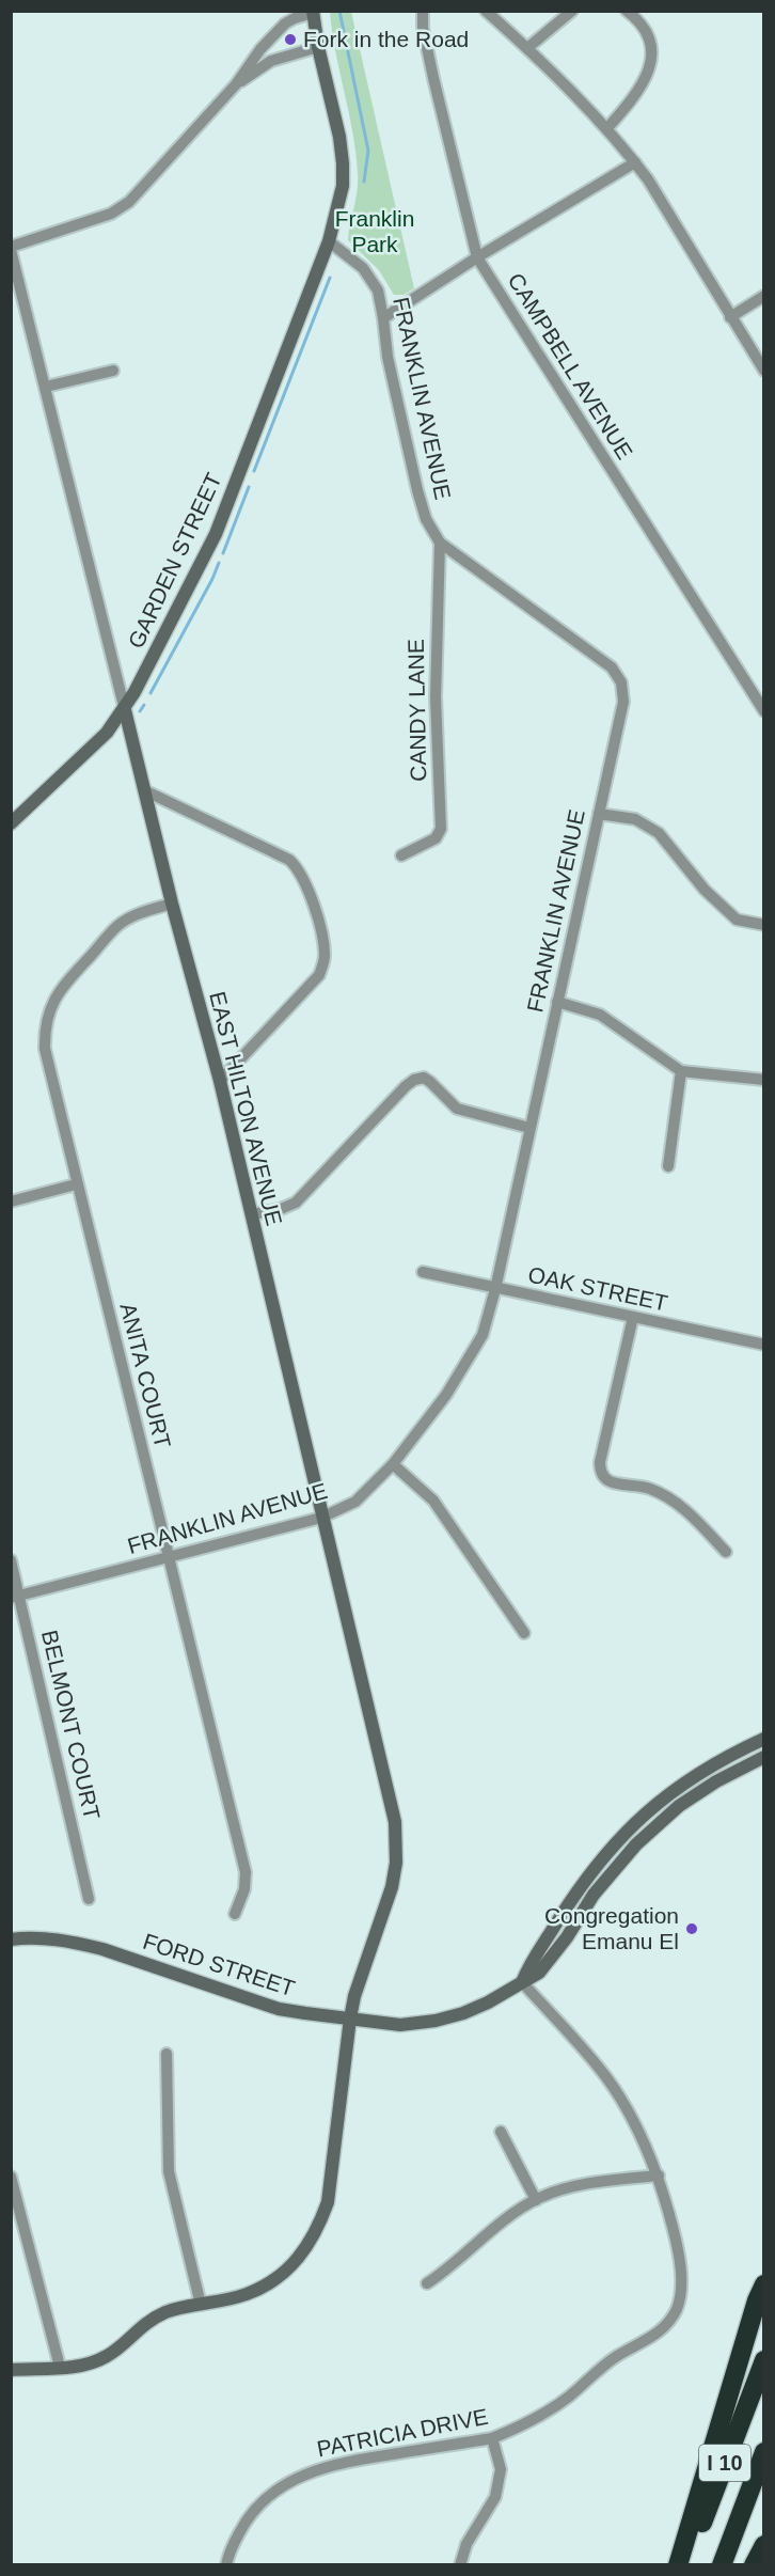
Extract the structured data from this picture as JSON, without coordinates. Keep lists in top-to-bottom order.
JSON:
{
  "streets": {
    "highway": ["I 10"],
    "street": [
      "CAMPBELL AVENUE",
      "FRANKLIN AVENUE",
      "GARDEN STREET",
      "CANDY LANE",
      "EAST HILTON AVENUE",
      "OAK STREET",
      "ANITA COURT",
      "BELMONT COURT",
      "FORD STREET",
      "PATRICIA DRIVE"
    ]
  },
  "crossings": [
    ["FRANKLIN AVENUE", "GARDEN STREET"],
    ["FRANKLIN AVENUE", "CANDY LANE"],
    ["FRANKLIN AVENUE", "EAST HILTON AVENUE"],
    ["FRANKLIN AVENUE", "OAK STREET"],
    ["FRANKLIN AVENUE", "ANITA COURT"],
    ["FRANKLIN AVENUE", "BELMONT COURT"],
    ["GARDEN STREET", "EAST HILTON AVENUE"],
    ["EAST HILTON AVENUE", "ANITA COURT"],
    ["EAST HILTON AVENUE", "FORD STREET"],
    ["FORD STREET", "PATRICIA DRIVE"]
  ],
  "parks": ["Franklin Park"],
  "places": ["Fork in the Road", "Congregation Emanu El"]
}
